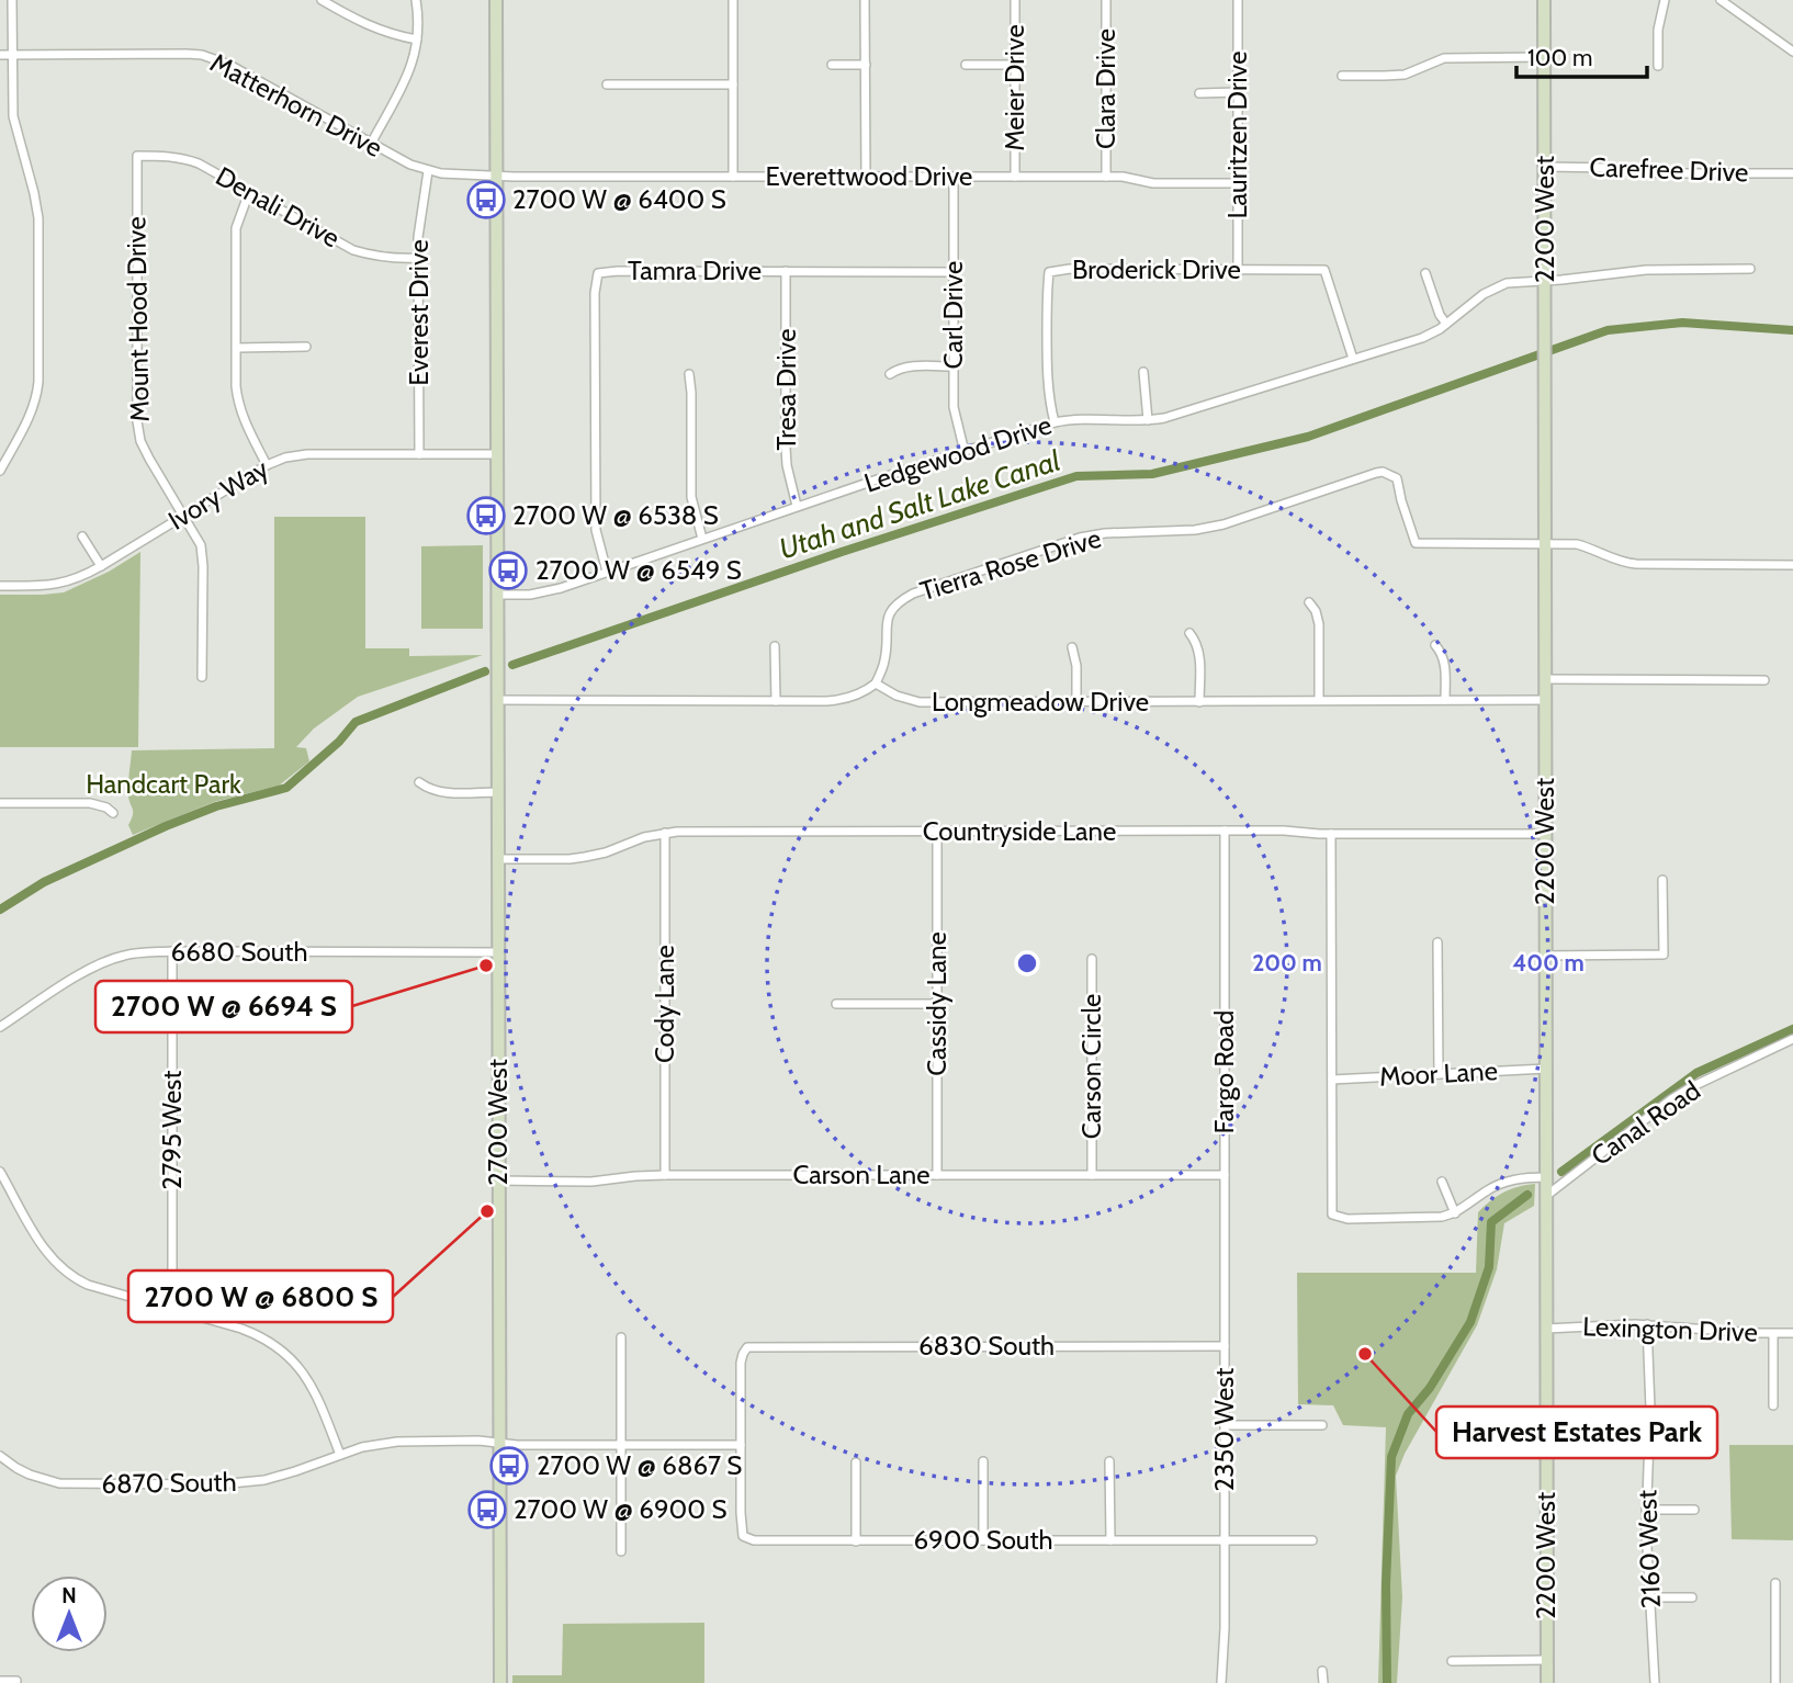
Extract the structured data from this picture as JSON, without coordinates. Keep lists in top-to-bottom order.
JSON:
{
  "streets": {
    "street": [
      "Meier Drive",
      "Clara Drive",
      "Matterhorn Drive",
      "Lauritzen Drive",
      "Carefree Drive",
      "Everettwood Drive",
      "Denali Drive",
      "2200 West",
      "Broderick Drive",
      "Tamra Drive",
      "Everest Drive",
      "Carl Drive",
      "Mount Hood Drive",
      "Tresa Drive",
      "Ledgewood Drive",
      "Ivory Way",
      "Tierra Rose Drive",
      "Longmeadow Drive",
      "Countryside Lane",
      "6680 South",
      "Cody Lane",
      "Cassidy Lane",
      "Carson Circle",
      "Fargo Road",
      "Moor Lane",
      "2700 West",
      "Canal Road",
      "2795 West",
      "Carson Lane",
      "Lexington Drive",
      "6830 South",
      "2350 West",
      "6870 South",
      "6900 South",
      "2160 West"
    ]
  },
  "crossings": [
    ["Meier Drive", "Everettwood Drive"],
    ["Clara Drive", "Everettwood Drive"],
    ["Matterhorn Drive", "Everettwood Drive"],
    ["Matterhorn Drive", "Everest Drive"],
    ["Matterhorn Drive", "2700 West"],
    ["Lauritzen Drive", "Everettwood Drive"],
    ["Lauritzen Drive", "Broderick Drive"],
    ["Carefree Drive", "2200 West"],
    ["Everettwood Drive", "Carl Drive"],
    ["Everettwood Drive", "2700 West"],
    ["Denali Drive", "Everest Drive"],
    ["Denali Drive", "Mount Hood Drive"],
    ["2200 West", "Ledgewood Drive"],
    ["2200 West", "Tierra Rose Drive"],
    ["2200 West", "Longmeadow Drive"],
    ["2200 West", "Countryside Lane"],
    ["2200 West", "Moor Lane"],
    ["2200 West", "Canal Road"],
    ["2200 West", "Lexington Drive"],
    ["Broderick Drive", "Ledgewood Drive"],
    ["Tamra Drive", "Carl Drive"],
    ["Tamra Drive", "Tresa Drive"],
    ["Tamra Drive", "Ledgewood Drive"],
    ["Everest Drive", "Ivory Way"],
    ["Carl Drive", "Ledgewood Drive"],
    ["Mount Hood Drive", "Ivory Way"],
    ["Tresa Drive", "Ledgewood Drive"],
    ["Ledgewood Drive", "2700 West"],
    ["Ivory Way", "2700 West"],
    ["Tierra Rose Drive", "Longmeadow Drive"],
    ["Countryside Lane", "Cody Lane"],
    ["Countryside Lane", "Cassidy Lane"],
    ["Countryside Lane", "Fargo Road"],
    ["Countryside Lane", "2700 West"],
    ["6680 South", "2700 West"],
    ["6680 South", "2795 West"],
    ["Cody Lane", "Carson Lane"],
    ["Cassidy Lane", "Carson Lane"],
    ["Carson Circle", "Carson Lane"],
    ["Fargo Road", "Carson Lane"],
    ["Fargo Road", "2350 West"],
    ["2700 West", "Carson Lane"],
    ["2700 West", "6870 South"],
    ["Carson Lane", "2350 West"],
    ["Lexington Drive", "2160 West"],
    ["6830 South", "2350 West"],
    ["6830 South", "6870 South"],
    ["6830 South", "6900 South"],
    ["2350 West", "6900 South"],
    ["6870 South", "6900 South"]
  ],
  "water": ["Utah and Salt Lake Canal"],
  "parks": ["Handcart Park"],
  "places": {
    "bus stop": [
      "2700 W @ 6400 S",
      "2700 W @ 6538 S",
      "2700 W @ 6549 S",
      "2700 W @ 6867 S",
      "2700 W @ 6900 S"
    ],
    "other": ["2700 W @ 6694 S", "2700 W @ 6800 S", "Harvest Estates Park"]
  },
  "scale_bar": "100 m",
  "north": "top",
  "rings": ["200 m", "400 m"]
}
